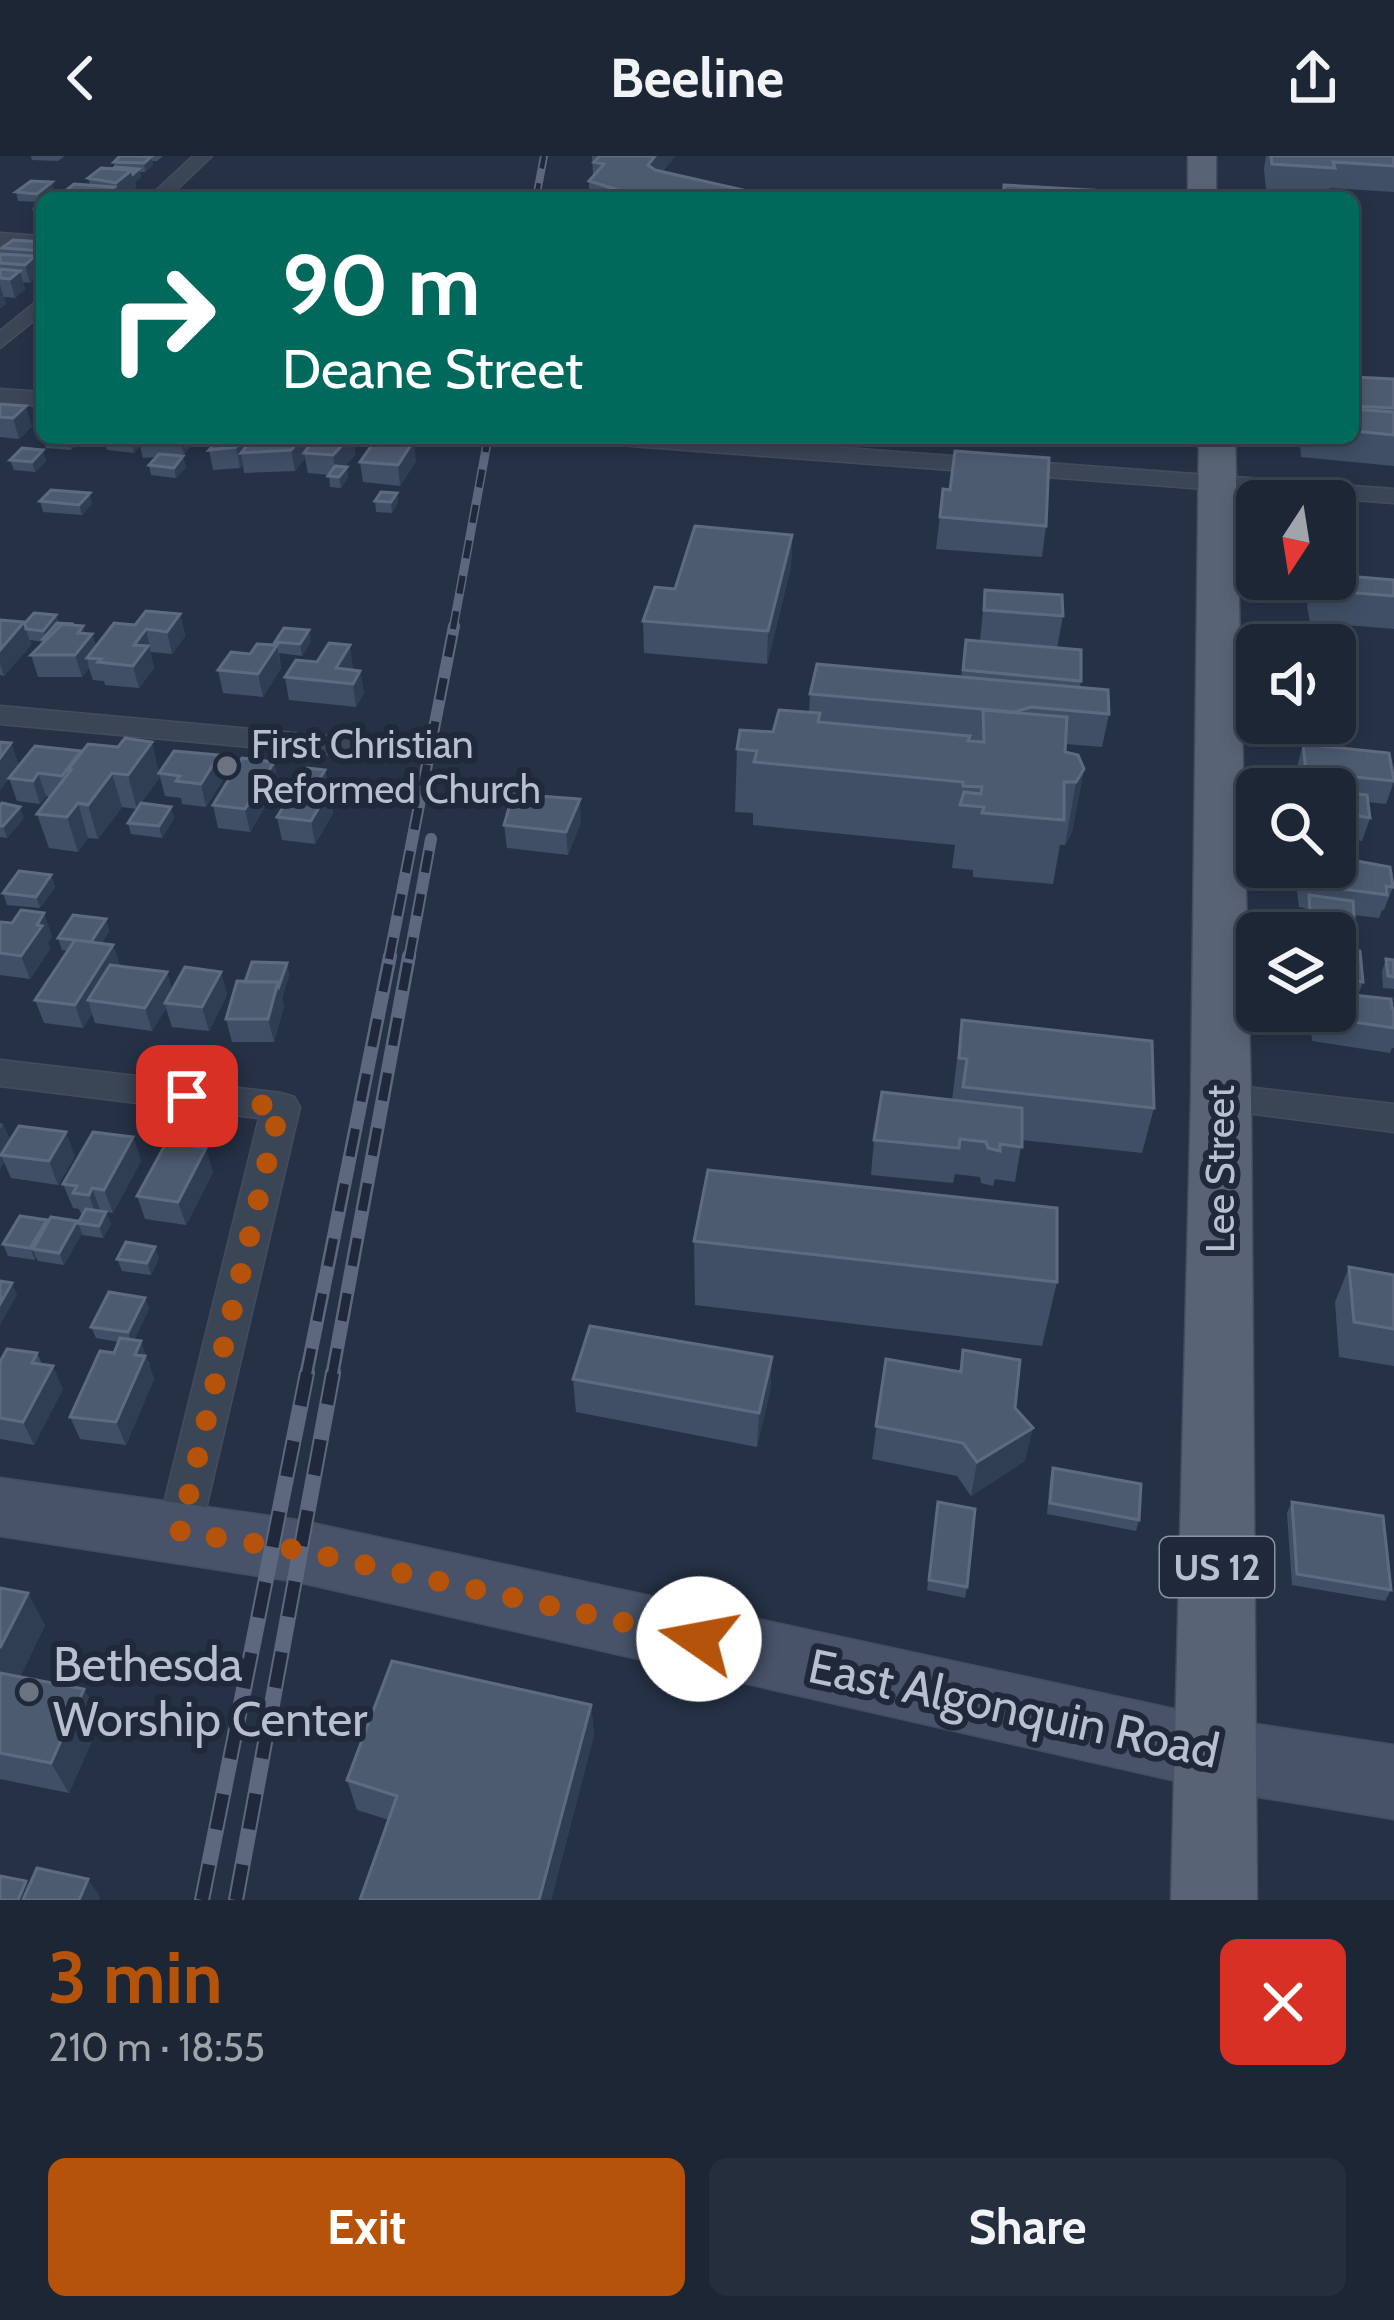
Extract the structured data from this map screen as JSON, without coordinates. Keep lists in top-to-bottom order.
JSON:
{
  "streets": {
    "main road": ["Lee Street", "US 12"],
    "street": ["East Algonquin Road"]
  },
  "crossings": [
    ["Lee Street", "East Algonquin Road"]
  ],
  "places": ["First Christian Reformed Church", "Bethesda Worship Center"],
  "north": "bottom",
  "page": {
    "header": "Beeline",
    "turn": ["90 m", "Deane Street"],
    "heading": ["3 min", "210 m · 18:55"],
    "buttons": ["Exit", "Share"]
  }
}
